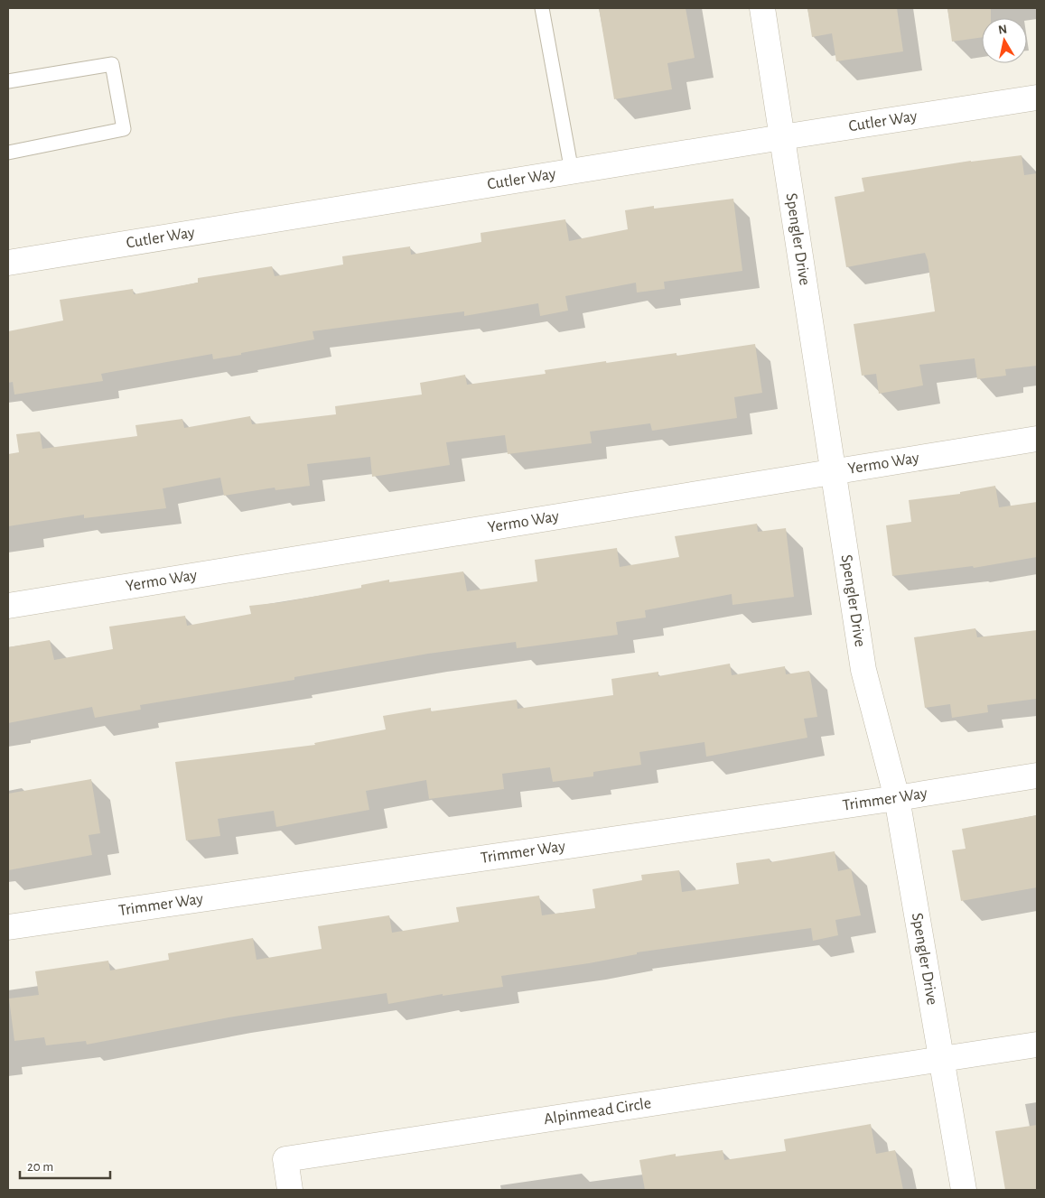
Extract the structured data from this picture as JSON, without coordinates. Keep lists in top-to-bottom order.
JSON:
{
  "streets": {
    "street": [
      "Cutler Way",
      "Spengler Drive",
      "Yermo Way",
      "Trimmer Way",
      "Alpinmead Circle"
    ]
  },
  "crossings": [
    ["Cutler Way", "Spengler Drive"],
    ["Spengler Drive", "Yermo Way"],
    ["Spengler Drive", "Trimmer Way"],
    ["Spengler Drive", "Alpinmead Circle"]
  ],
  "scale_bar": "20 m",
  "north": "top"
}
